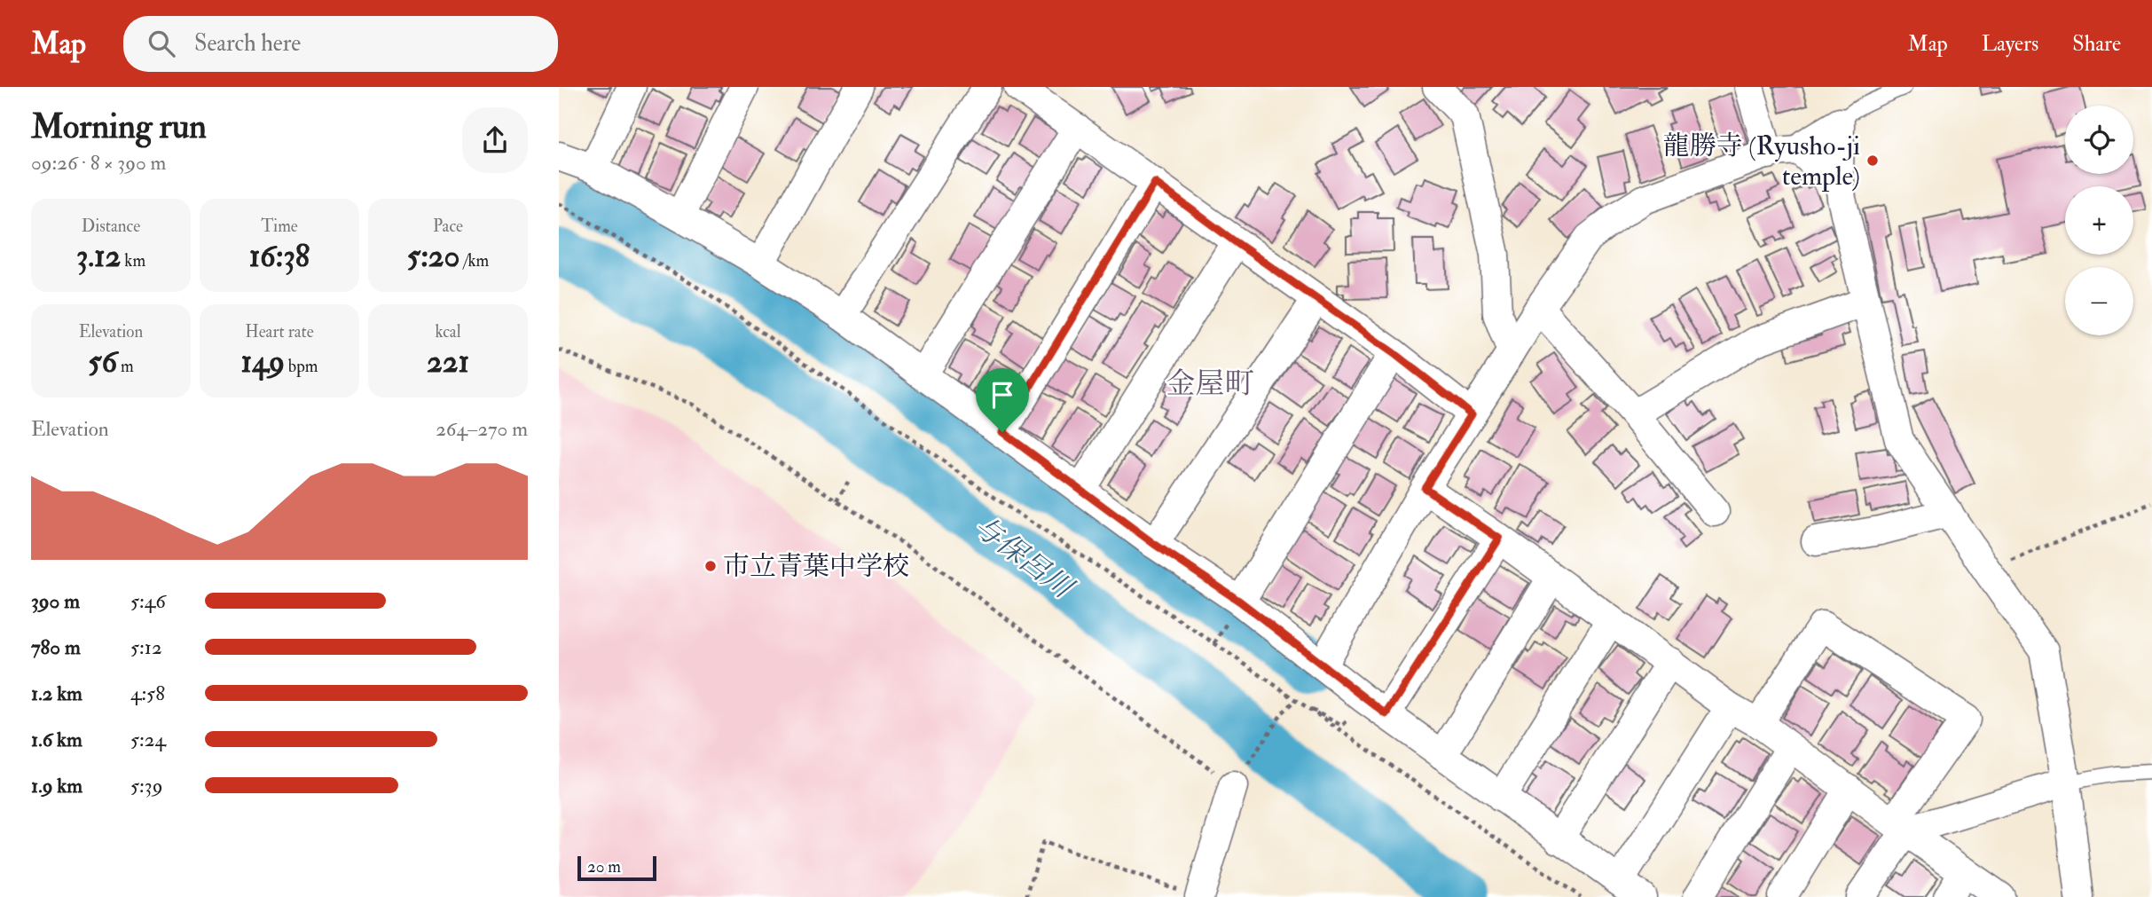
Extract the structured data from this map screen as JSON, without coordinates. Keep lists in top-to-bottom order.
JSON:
{
  "districts": ["金屋町"],
  "water": ["与保呂川"],
  "places": ["龍勝寺 (Ryusho-ji temple)", "市立青葉中学校"],
  "scale_bar": "20 m",
  "page": {
    "header": "Map",
    "search": "Search here",
    "nav": ["Map", "Layers", "Share"],
    "heading": ["Morning run", "09:26 · 8 × 390 m"],
    "map_buttons": ["+", "−"],
    "stats": [
      ["Distance", "3.12 km"],
      ["Time", "16:38"],
      ["Pace", "5:20 /km"],
      ["Elevation", "56 m"],
      ["Heart rate", "149 bpm"],
      ["kcal", "221"]
    ],
    "chart": ["Elevation", "264–270 m"],
    "list": [
      {
        "name": "390 m",
        "note": "5:46"
      },
      {
        "name": "780 m",
        "note": "5:12"
      },
      {
        "name": "1.2 km",
        "note": "4:58"
      },
      {
        "name": "1.6 km",
        "note": "5:24"
      },
      {
        "name": "1.9 km",
        "note": "5:39"
      }
    ],
    "scale": "20 m"
  }
}
